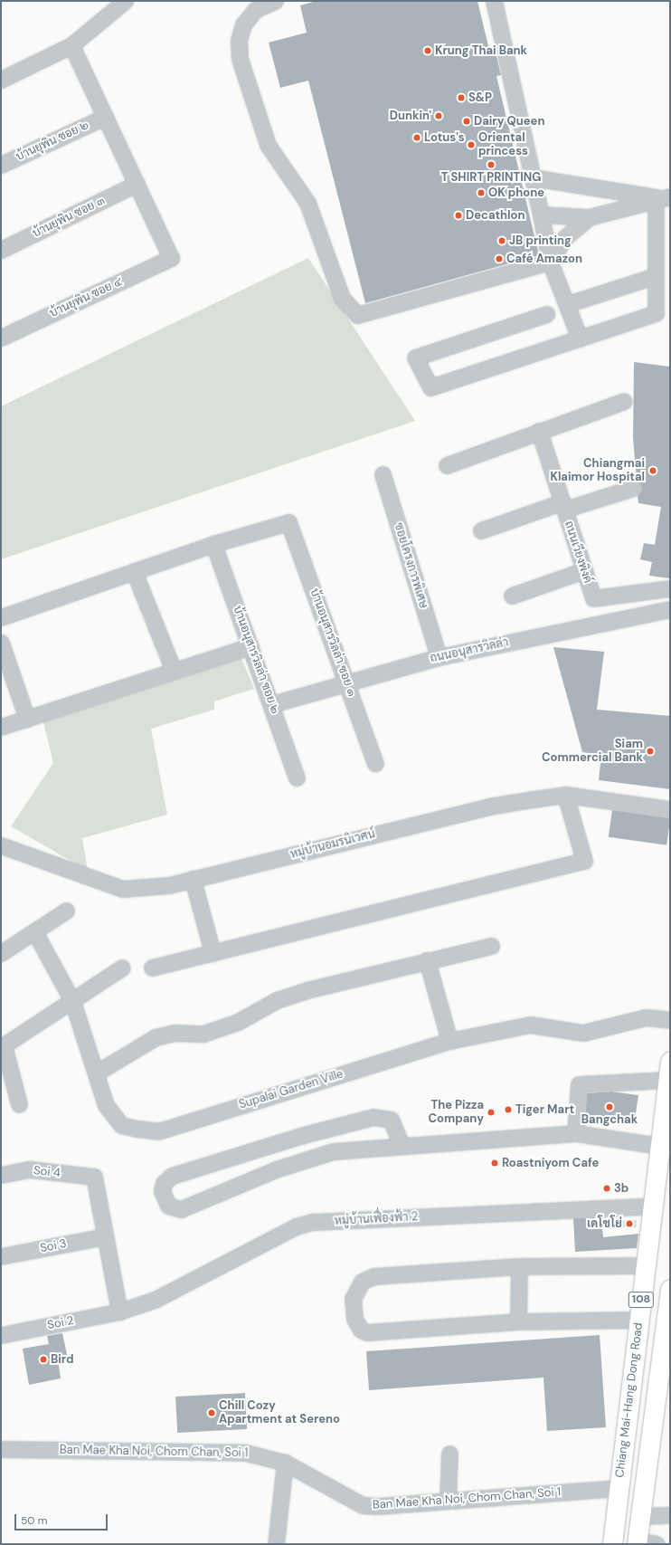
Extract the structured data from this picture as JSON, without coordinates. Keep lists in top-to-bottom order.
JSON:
{
  "streets": {
    "main road": ["108", "Chiang Mai-Hang Dong Road"],
    "street": [
      "บ้านยุพิน ซอย ๒",
      "บ้านยุพิน ซอย ๓",
      "บ้านยุพิน ซอย ๔",
      "ถนนเวียงพิงค์",
      "ซอยโครงการพิเศษ",
      "บ้านอนุสารวิลล่า ซอย ๑",
      "ถนนอนุสารวิลล่า",
      "บ้านอนุสารวิลล่า ซอย ๒",
      "หมู่บ้านอมรนิเวศน์",
      "Supalai Garden Ville",
      "Soi 4",
      "หมู่บ้านเฟื่องฟ้า 2",
      "Soi 3",
      "Soi 2",
      "Ban Mae Kha Noi, Chom Chan, Soi 1"
    ]
  },
  "crossings": [
    ["บ้านยุพิน ซอย ๓", "บ้านยุพิน ซอย ๔"],
    ["ซอยโครงการพิเศษ", "ถนนอนุสารวิลล่า"],
    ["บ้านอนุสารวิลล่า ซอย ๑", "ถนนอนุสารวิลล่า"],
    ["บ้านอนุสารวิลล่า ซอย ๑", "บ้านอนุสารวิลล่า ซอย ๒"],
    ["ถนนอนุสารวิลล่า", "บ้านอนุสารวิลล่า ซอย ๒"],
    ["Soi 4", "Soi 3"],
    ["หมู่บ้านเฟื่องฟ้า 2", "Soi 2"],
    ["หมู่บ้านเฟื่องฟ้า 2", "Chiang Mai-Hang Dong Road"],
    ["Chiang Mai-Hang Dong Road", "Ban Mae Kha Noi, Chom Chan, Soi 1"]
  ],
  "places": [
    "Krung Thai Bank",
    "S&P",
    "Dunkin'",
    "Dairy Queen",
    "Lotus's",
    "Oriental princess",
    "T SHIRT PRINTING",
    "OK phone",
    "Decathlon",
    "JB printing",
    "Café Amazon",
    "Chiangmai Klaimor Hospital",
    "Siam Commercial Bank",
    "Bangchak",
    "Tiger Mart",
    "The Pizza Company",
    "Roastniyom Cafe",
    "3b",
    "เดโชโย่",
    "Bird",
    "Chill Cozy Apartment at Sereno"
  ],
  "scale_bar": "50 m"
}
